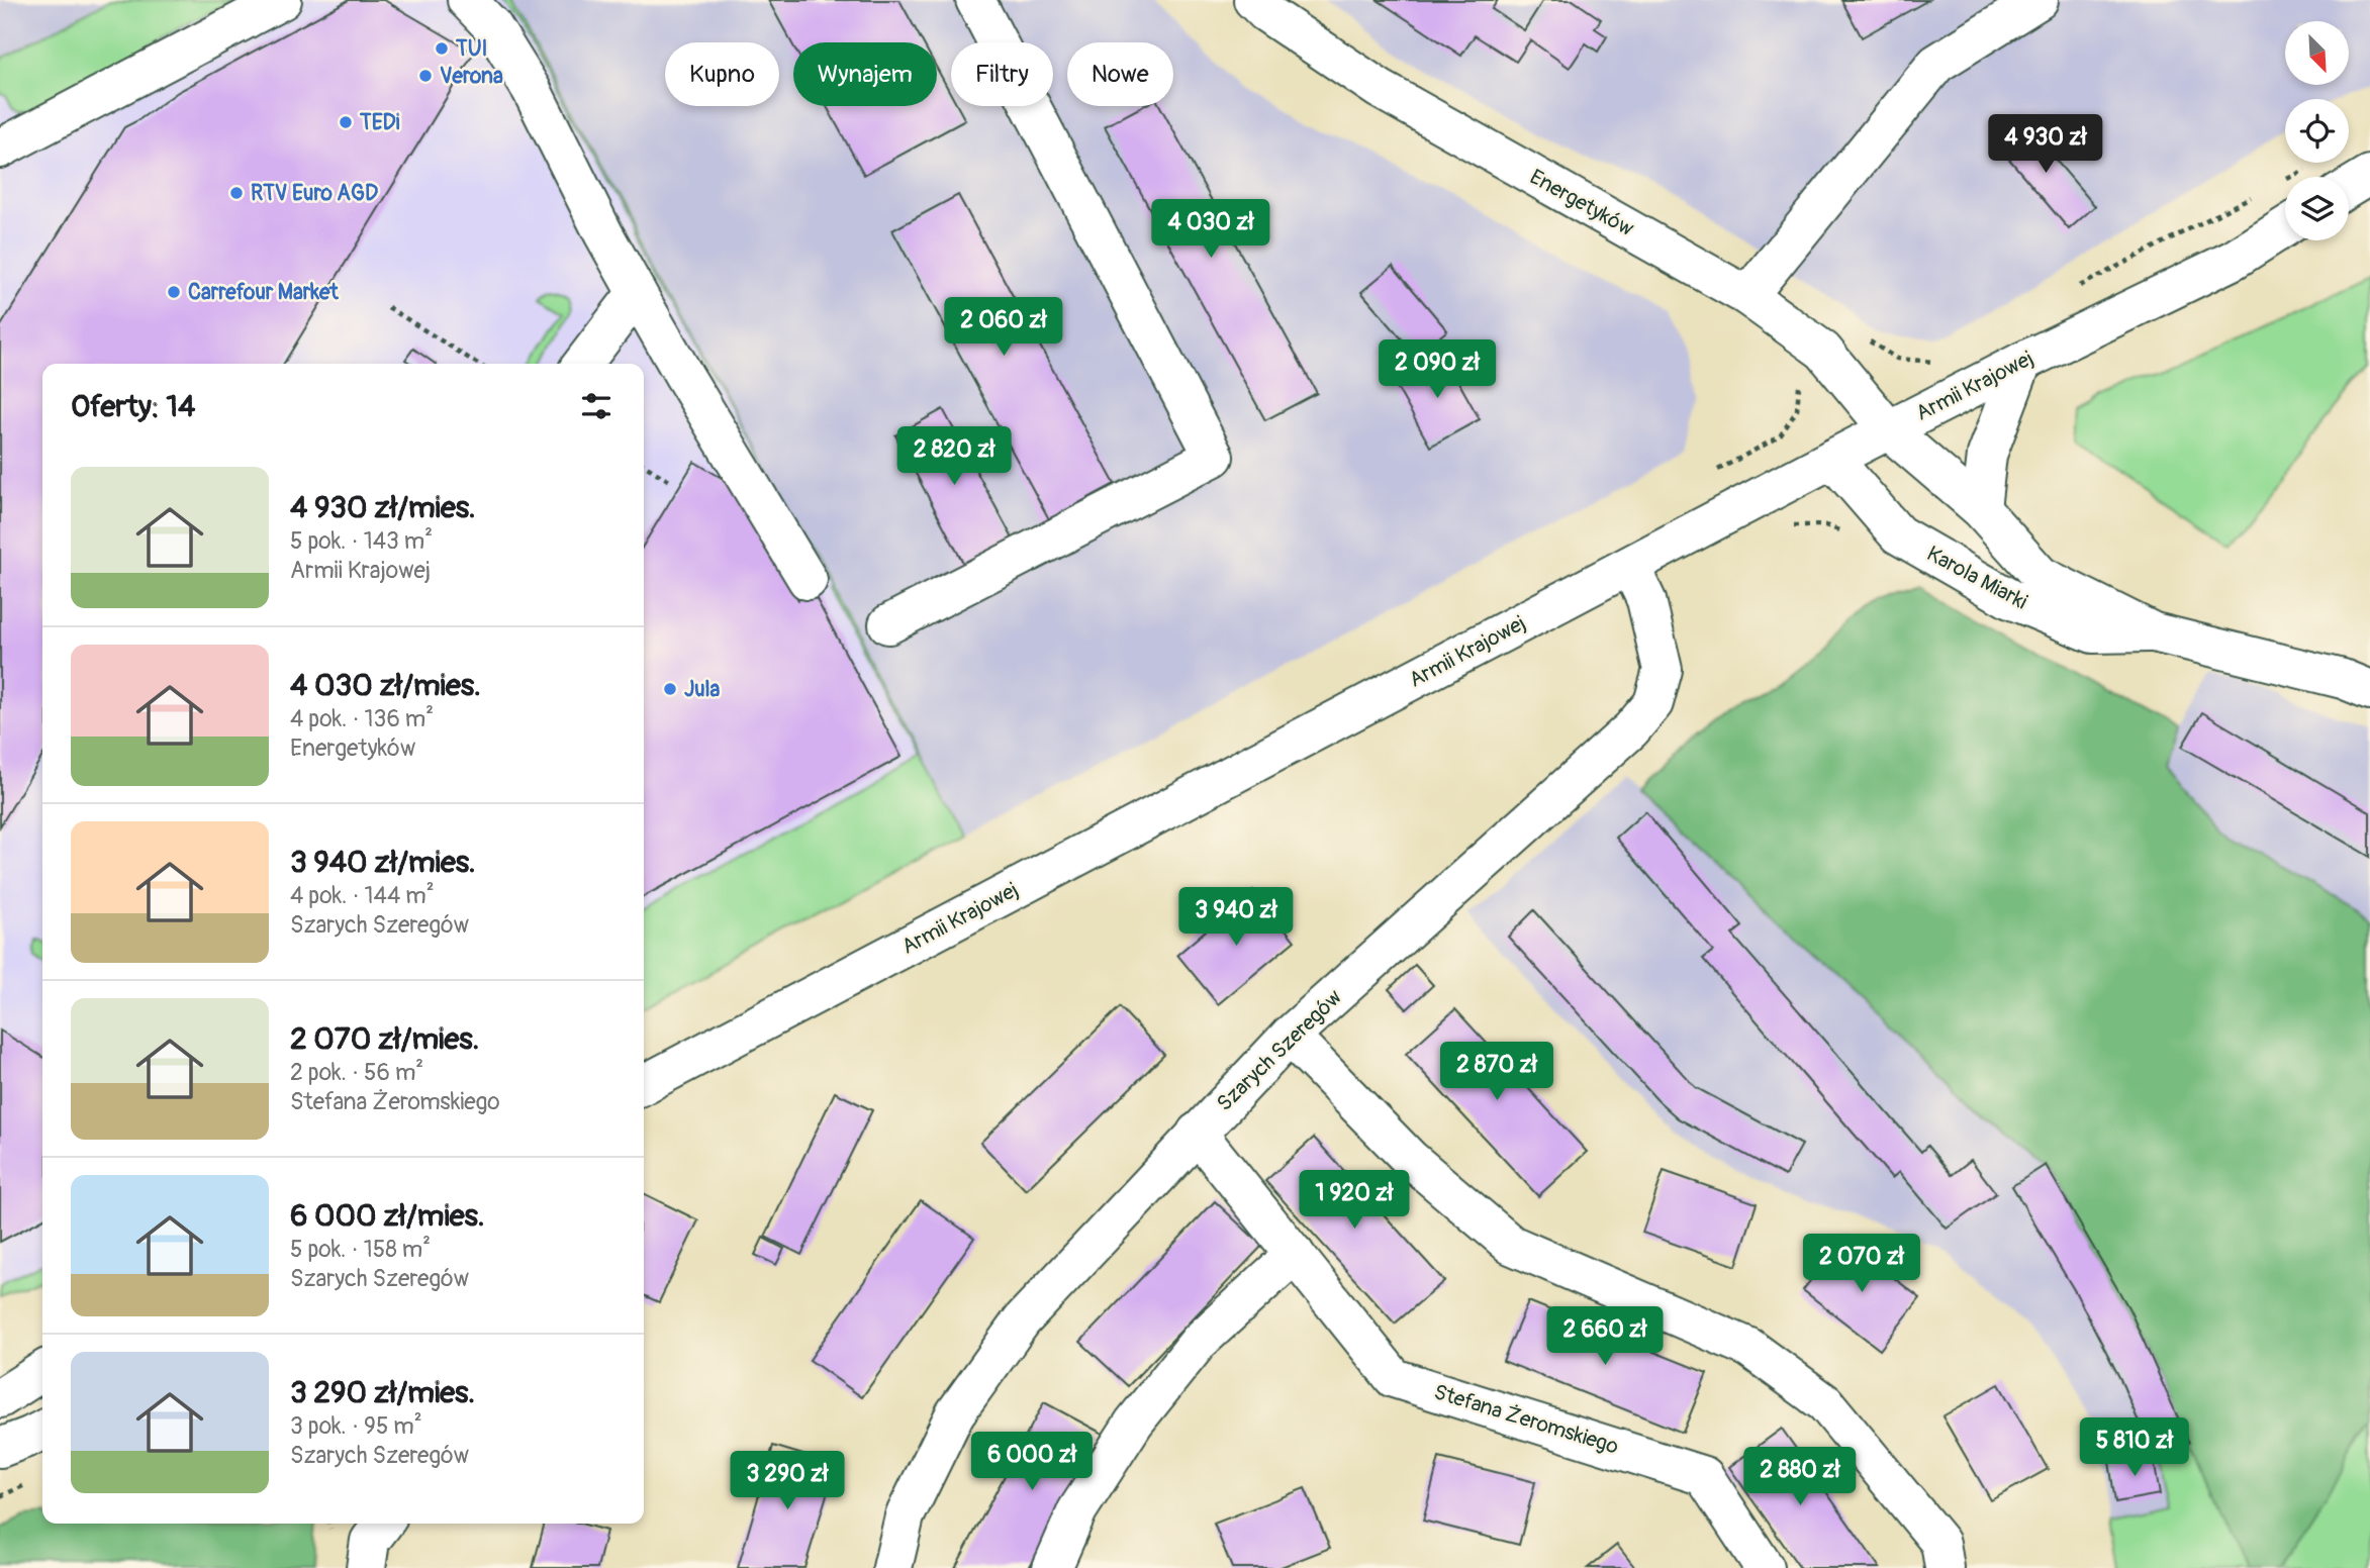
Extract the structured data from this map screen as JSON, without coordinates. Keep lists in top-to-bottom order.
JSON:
{
  "streets": {
    "street": [
      "Energetyków",
      "Armii Krajowej",
      "Karola Miarki",
      "Szarych Szeregów",
      "Stefana Żeromskiego"
    ]
  },
  "crossings": [
    ["Energetyków", "Armii Krajowej"],
    ["Energetyków", "Karola Miarki"],
    ["Armii Krajowej", "Karola Miarki"],
    ["Armii Krajowej", "Szarych Szeregów"],
    ["Szarych Szeregów", "Stefana Żeromskiego"]
  ],
  "places": [
    "TUI",
    "Verona",
    "TEDi",
    "RTV Euro AGD",
    "Carrefour Market",
    "Jula"
  ],
  "north": "bottom right",
  "page": {
    "chip": [
      "Kupno",
      "Wynajem",
      "Filtry",
      "Nowe"
    ],
    "price": [
      "4 930 zł",
      "4 030 zł",
      "2 060 zł",
      "2 090 zł",
      "2 820 zł",
      "3 940 zł",
      "2 870 zł",
      "1 920 zł",
      "2 070 zł",
      "2 660 zł",
      "5 810 zł",
      "6 000 zł",
      "2 880 zł",
      "3 290 zł"
    ],
    "heading": "Oferty: 14",
    "list": [
      {
        "name": "4 930 zł/mies.",
        "note": "5 pok. · 143 m² · Armii Krajowej"
      },
      {
        "name": "4 030 zł/mies.",
        "note": "4 pok. · 136 m² · Energetyków"
      },
      {
        "name": "3 940 zł/mies.",
        "note": "4 pok. · 144 m² · Szarych Szeregów"
      },
      {
        "name": "2 070 zł/mies.",
        "note": "2 pok. · 56 m² · Stefana Żeromskiego"
      },
      {
        "name": "6 000 zł/mies.",
        "note": "5 pok. · 158 m² · Szarych Szeregów"
      },
      {
        "name": "3 290 zł/mies.",
        "note": "3 pok. · 95 m² · Szarych Szeregów"
      }
    ]
  }
}
